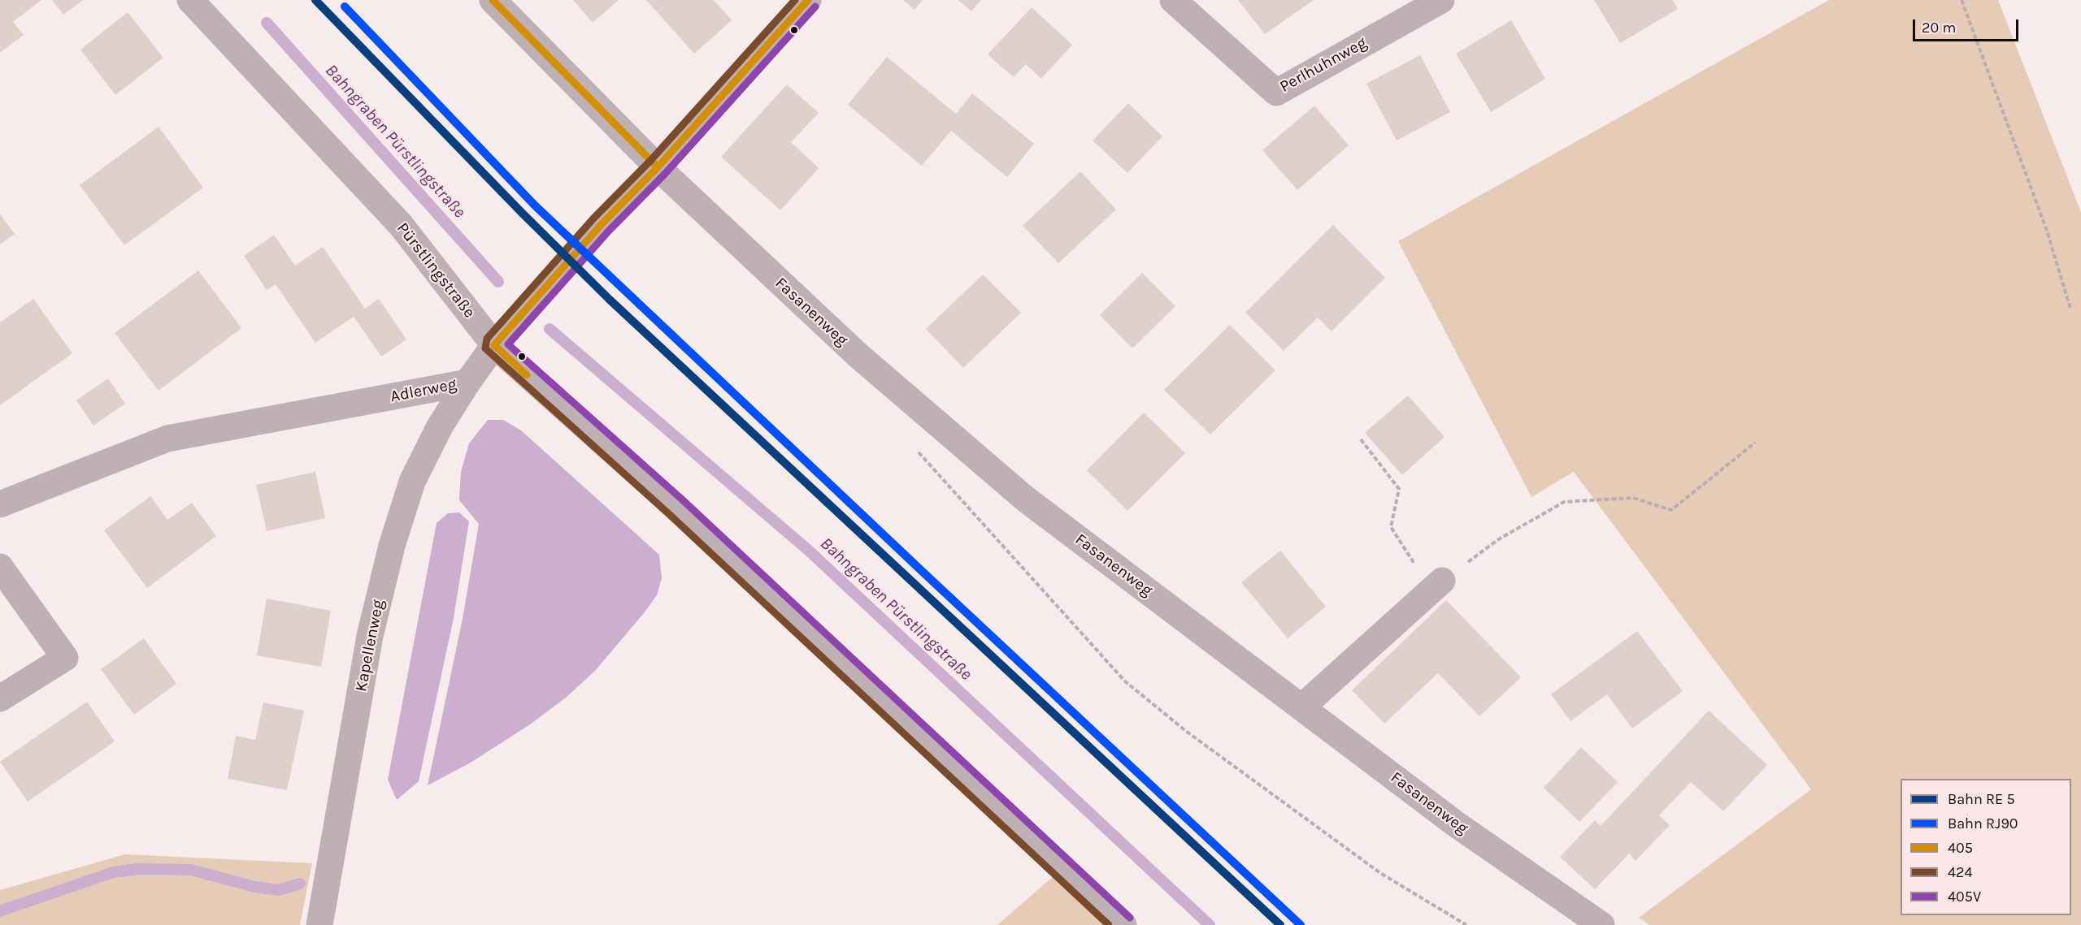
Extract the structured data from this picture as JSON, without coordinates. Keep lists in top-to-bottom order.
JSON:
{
  "streets": {
    "street": [
      "Perlhuhnweg",
      "Pürstlingstraße",
      "Fasanenweg",
      "Adlerweg",
      "Kapellenweg"
    ]
  },
  "crossings": [
    ["Pürstlingstraße", "Adlerweg"],
    ["Fasanenweg", "Adlerweg"],
    ["Adlerweg", "Kapellenweg"]
  ],
  "water": ["Bahngraben Pürstlingstraße"],
  "lines": [
    "transit line 405",
    "transit line 424",
    "rail line RJ90",
    "transit line 405V"
  ],
  "legend": [
    "Bahn RE 5",
    "Bahn RJ90",
    "405",
    "424",
    "405V"
  ],
  "scale_bar": "20 m"
}
